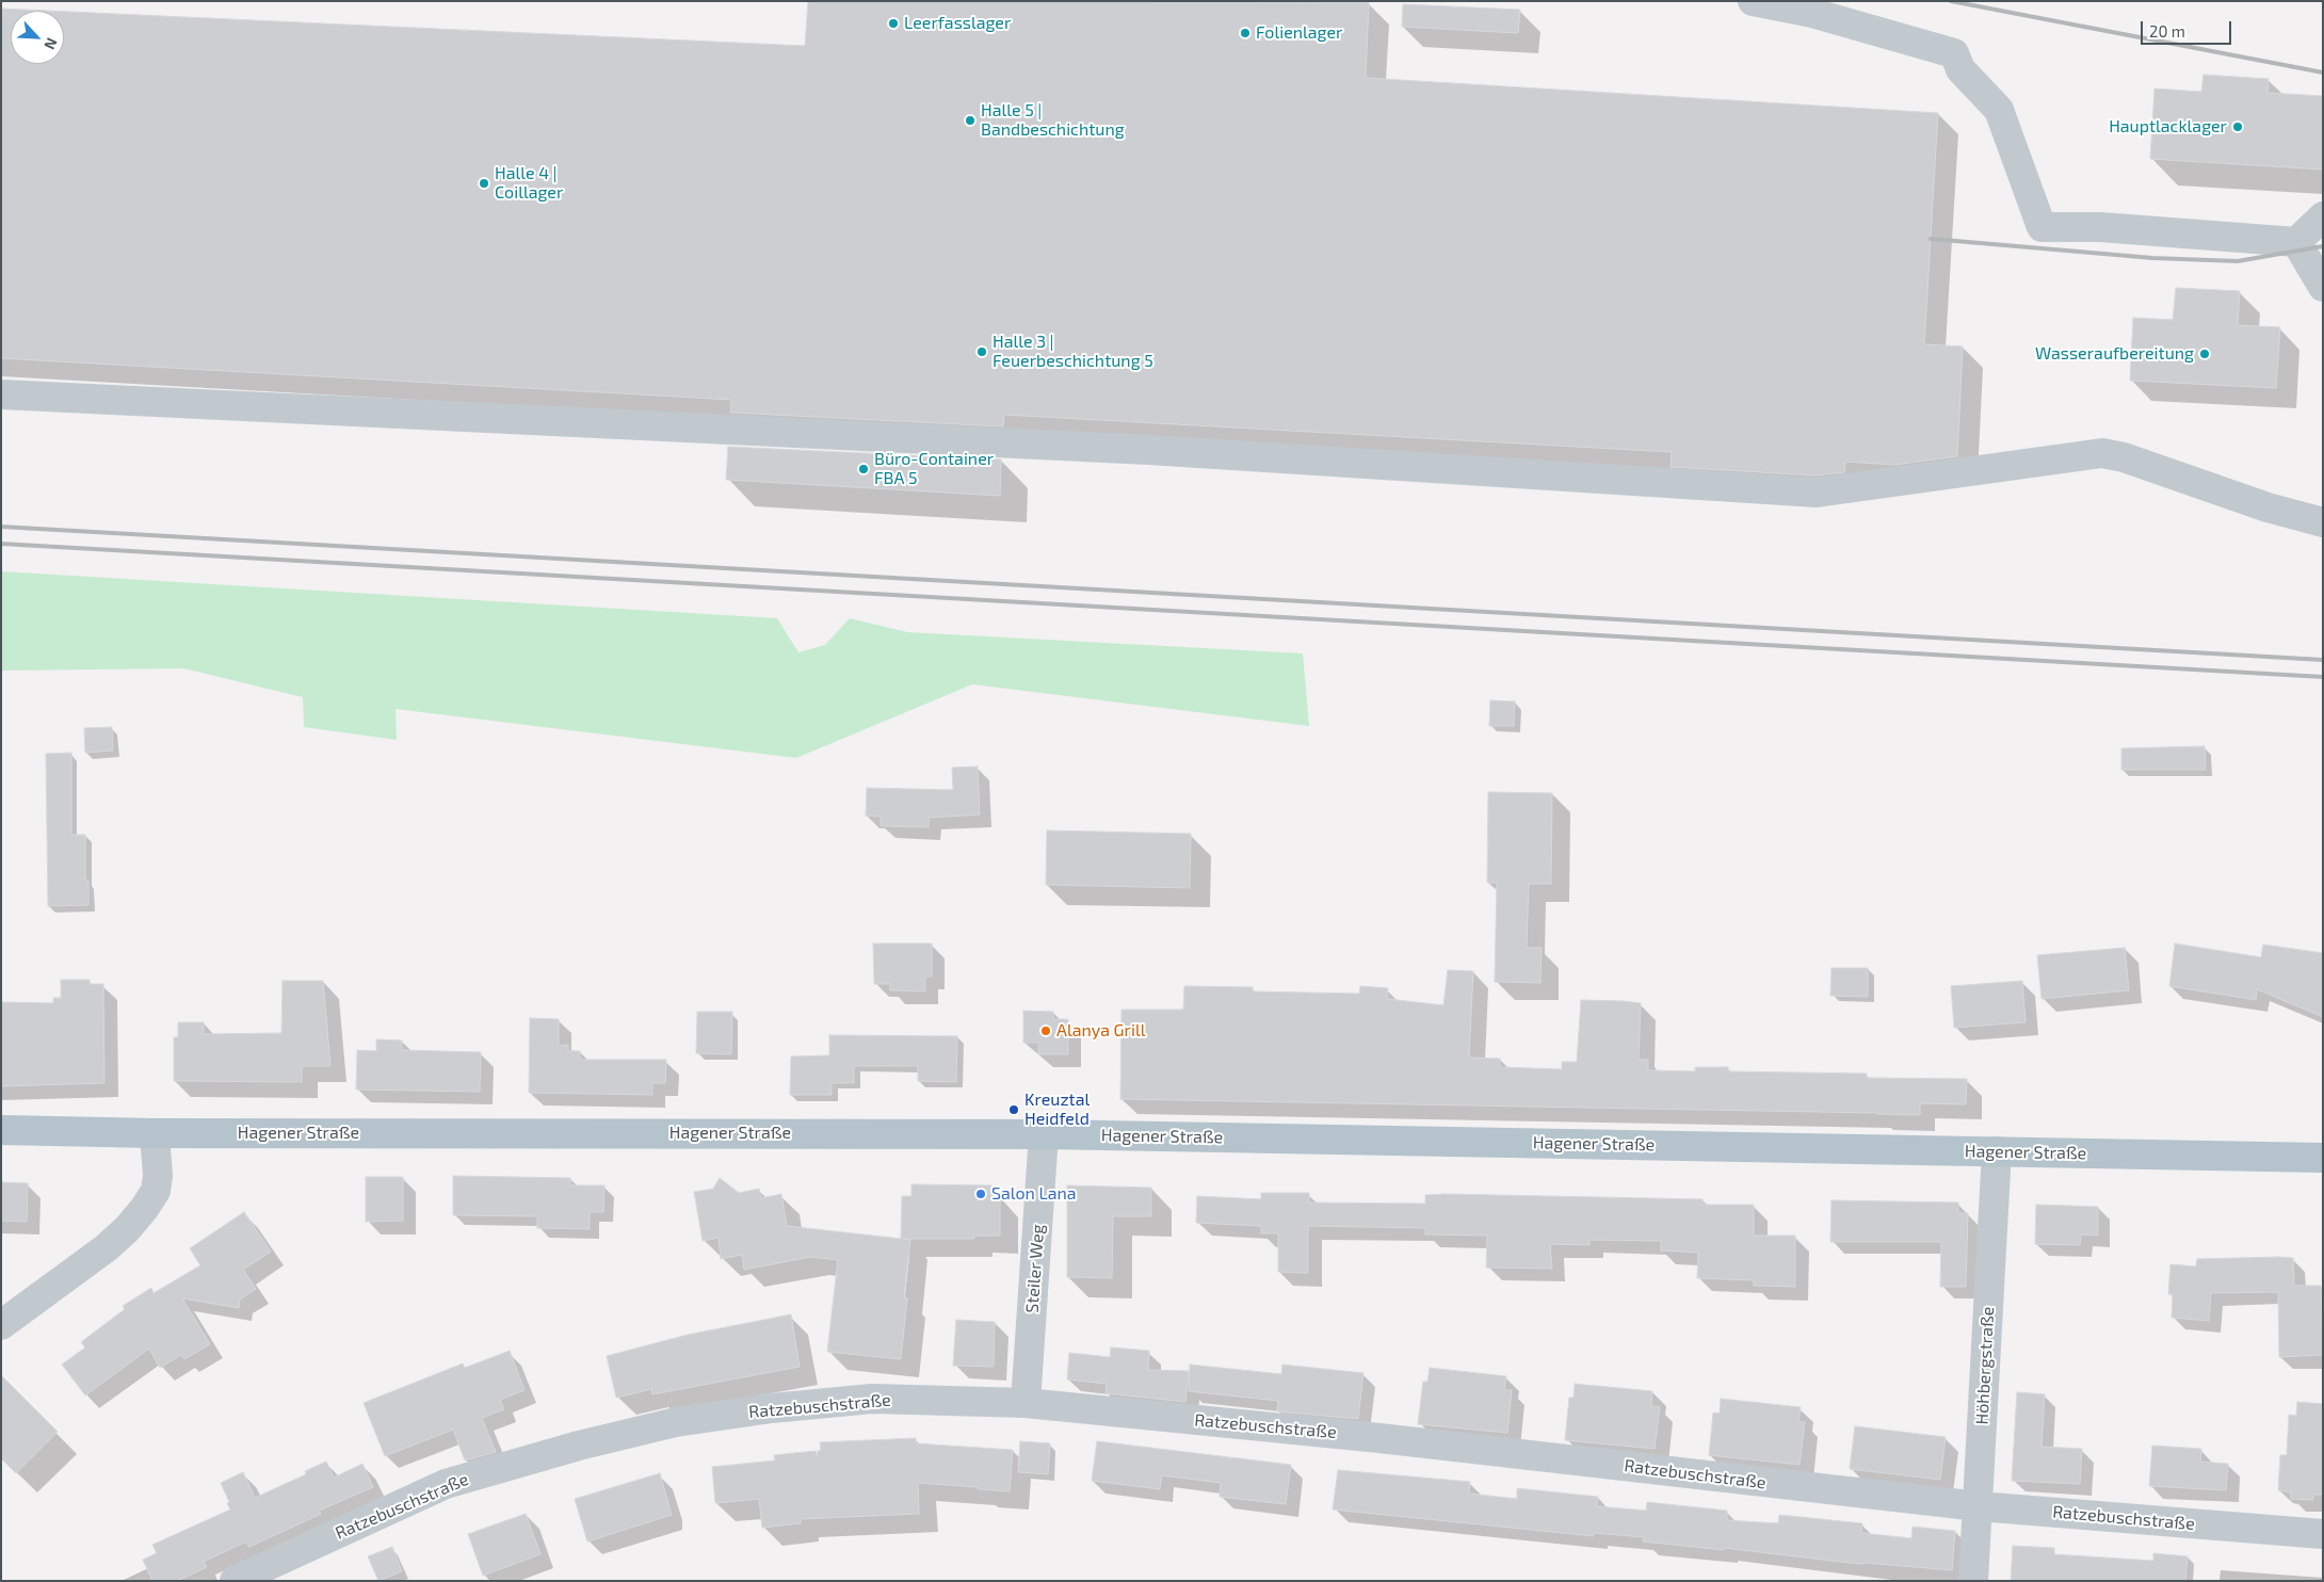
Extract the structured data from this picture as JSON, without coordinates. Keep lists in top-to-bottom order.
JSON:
{
  "streets": {
    "main road": ["Hagener Straße"],
    "street": ["Steiler Weg", "Höhbergstraße", "Ratzebuschstraße"]
  },
  "crossings": [
    ["Hagener Straße", "Steiler Weg"],
    ["Hagener Straße", "Höhbergstraße"],
    ["Steiler Weg", "Ratzebuschstraße"],
    ["Höhbergstraße", "Ratzebuschstraße"]
  ],
  "places": [
    "Leerfasslager",
    "Folienlager",
    "Halle 5 | Bandbeschichtung",
    "Hauptlacklager",
    "Halle 4 | Coillager",
    "Halle 3 | Feuerbeschichtung 5",
    "Wasseraufbereitung",
    "Büro-Container FBA 5",
    "Alanya Grill",
    "Kreuztal Heidfeld",
    "Salon Lana"
  ],
  "scale_bar": "20 m",
  "north": "bottom right"
}
